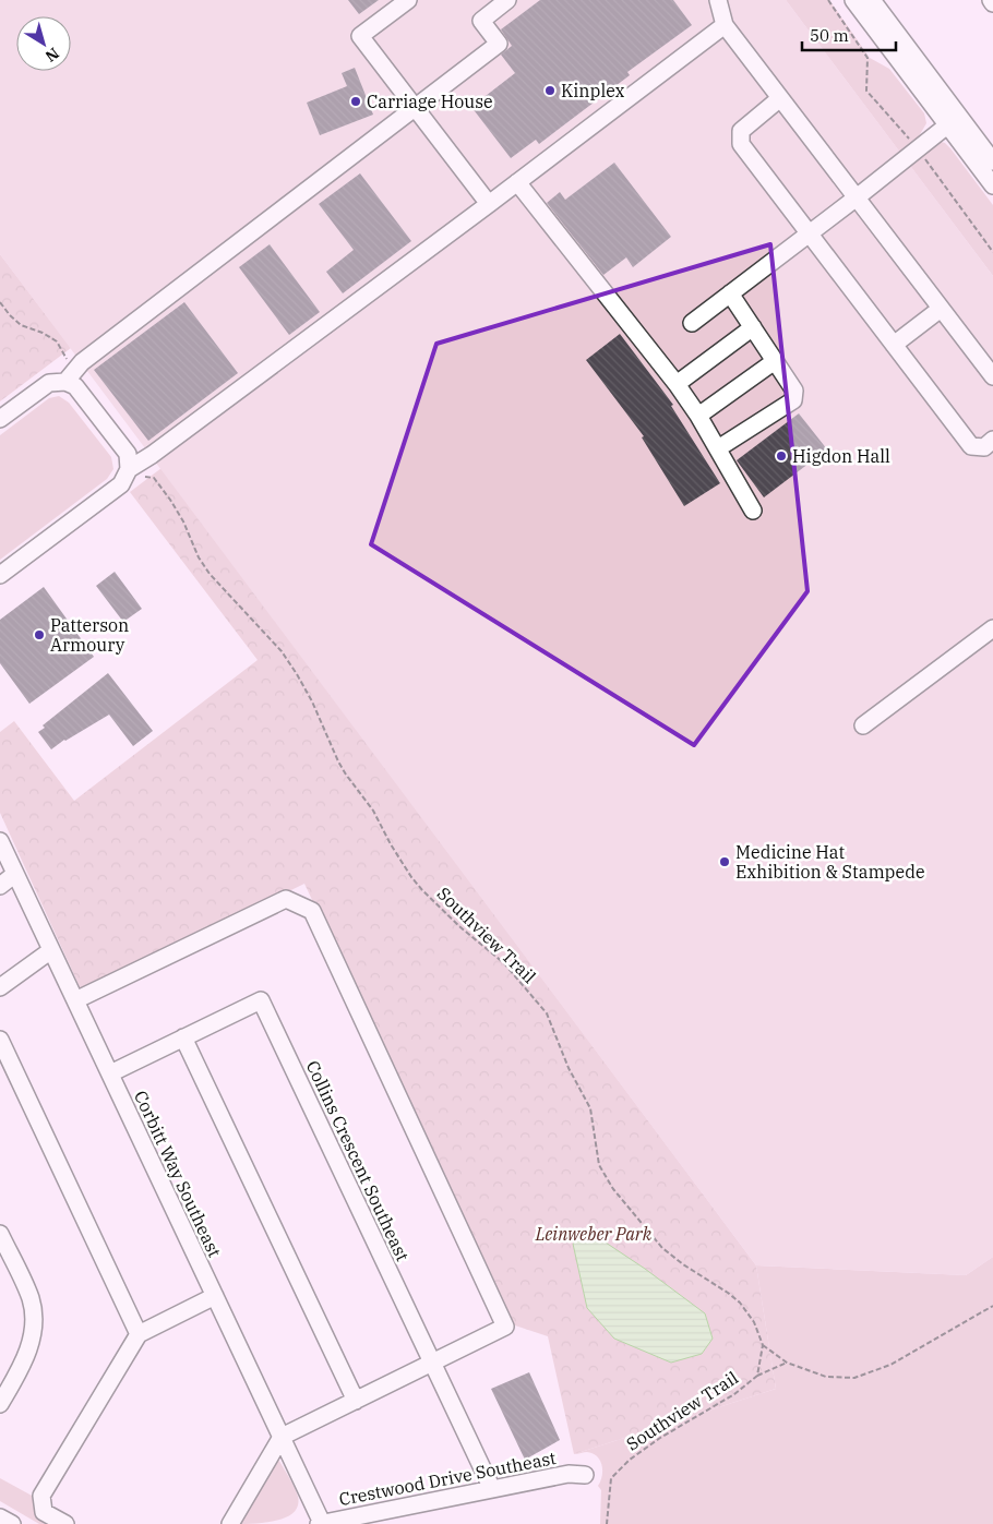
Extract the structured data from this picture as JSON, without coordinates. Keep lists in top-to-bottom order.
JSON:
{
  "streets": {
    "street": ["Collins Crescent Southeast", "Corbitt Way Southeast", "Crestwood Drive Southeast"],
    "path": ["Southview Trail"]
  },
  "crossings": [
    ["Collins Crescent Southeast", "Corbitt Way Southeast"],
    ["Collins Crescent Southeast", "Crestwood Drive Southeast"],
    ["Corbitt Way Southeast", "Crestwood Drive Southeast"]
  ],
  "parks": ["Leinweber Park"],
  "places": [
    "Kinplex",
    "Carriage House",
    "Higdon Hall",
    "Patterson Armoury",
    "Medicine Hat Exhibition & Stampede"
  ],
  "scale_bar": "50 m",
  "north": "bottom right"
}
